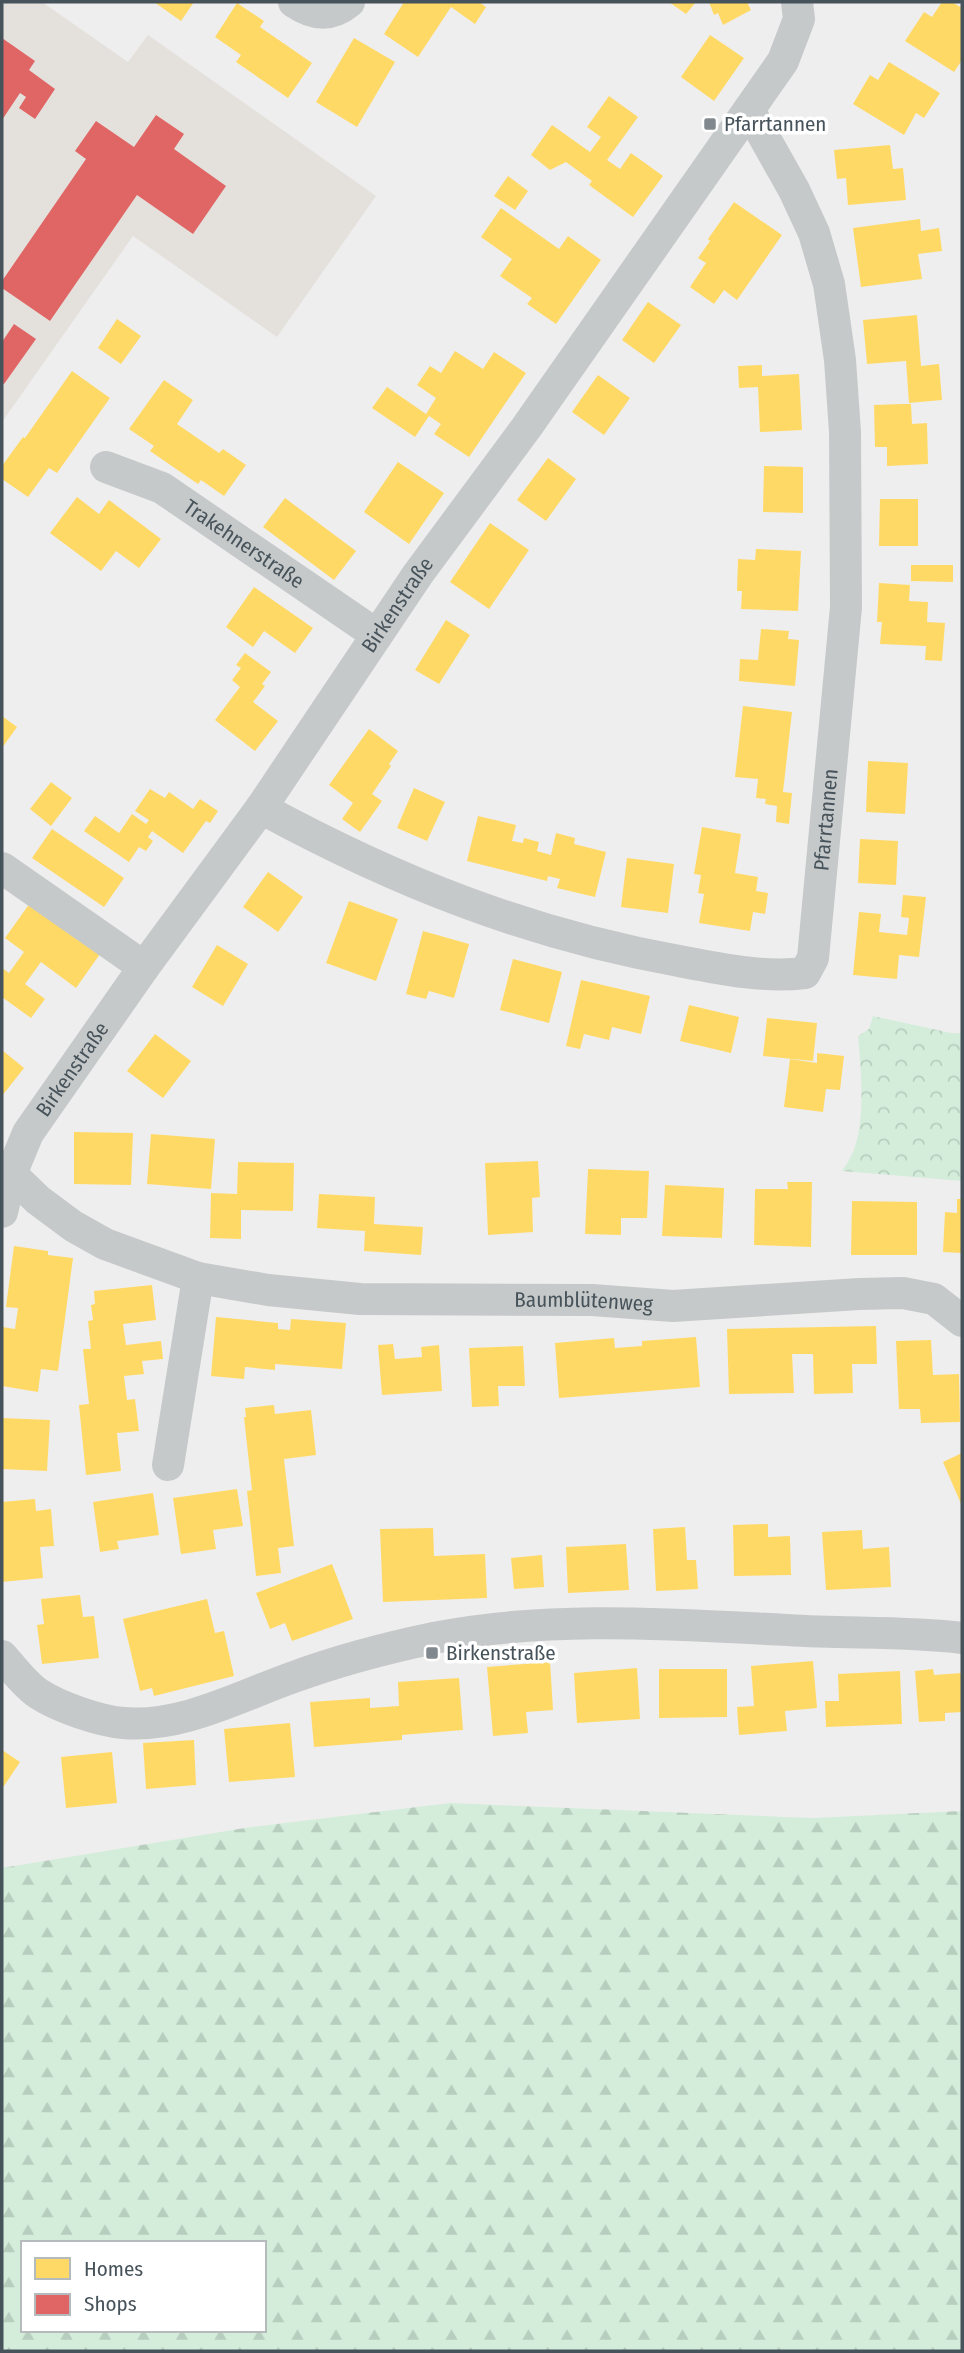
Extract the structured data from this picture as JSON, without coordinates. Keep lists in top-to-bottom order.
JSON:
{
  "streets": {
    "street": [
      "Trakehnerstraße",
      "Birkenstraße",
      "Pfarrtannen",
      "Baumblütenweg"
    ]
  },
  "crossings": [
    ["Trakehnerstraße", "Birkenstraße"],
    ["Birkenstraße", "Pfarrtannen"],
    ["Birkenstraße", "Baumblütenweg"]
  ],
  "places": {
    "transit": ["Pfarrtannen", "Birkenstraße"]
  },
  "legend": ["Homes", "Shops"]
}
